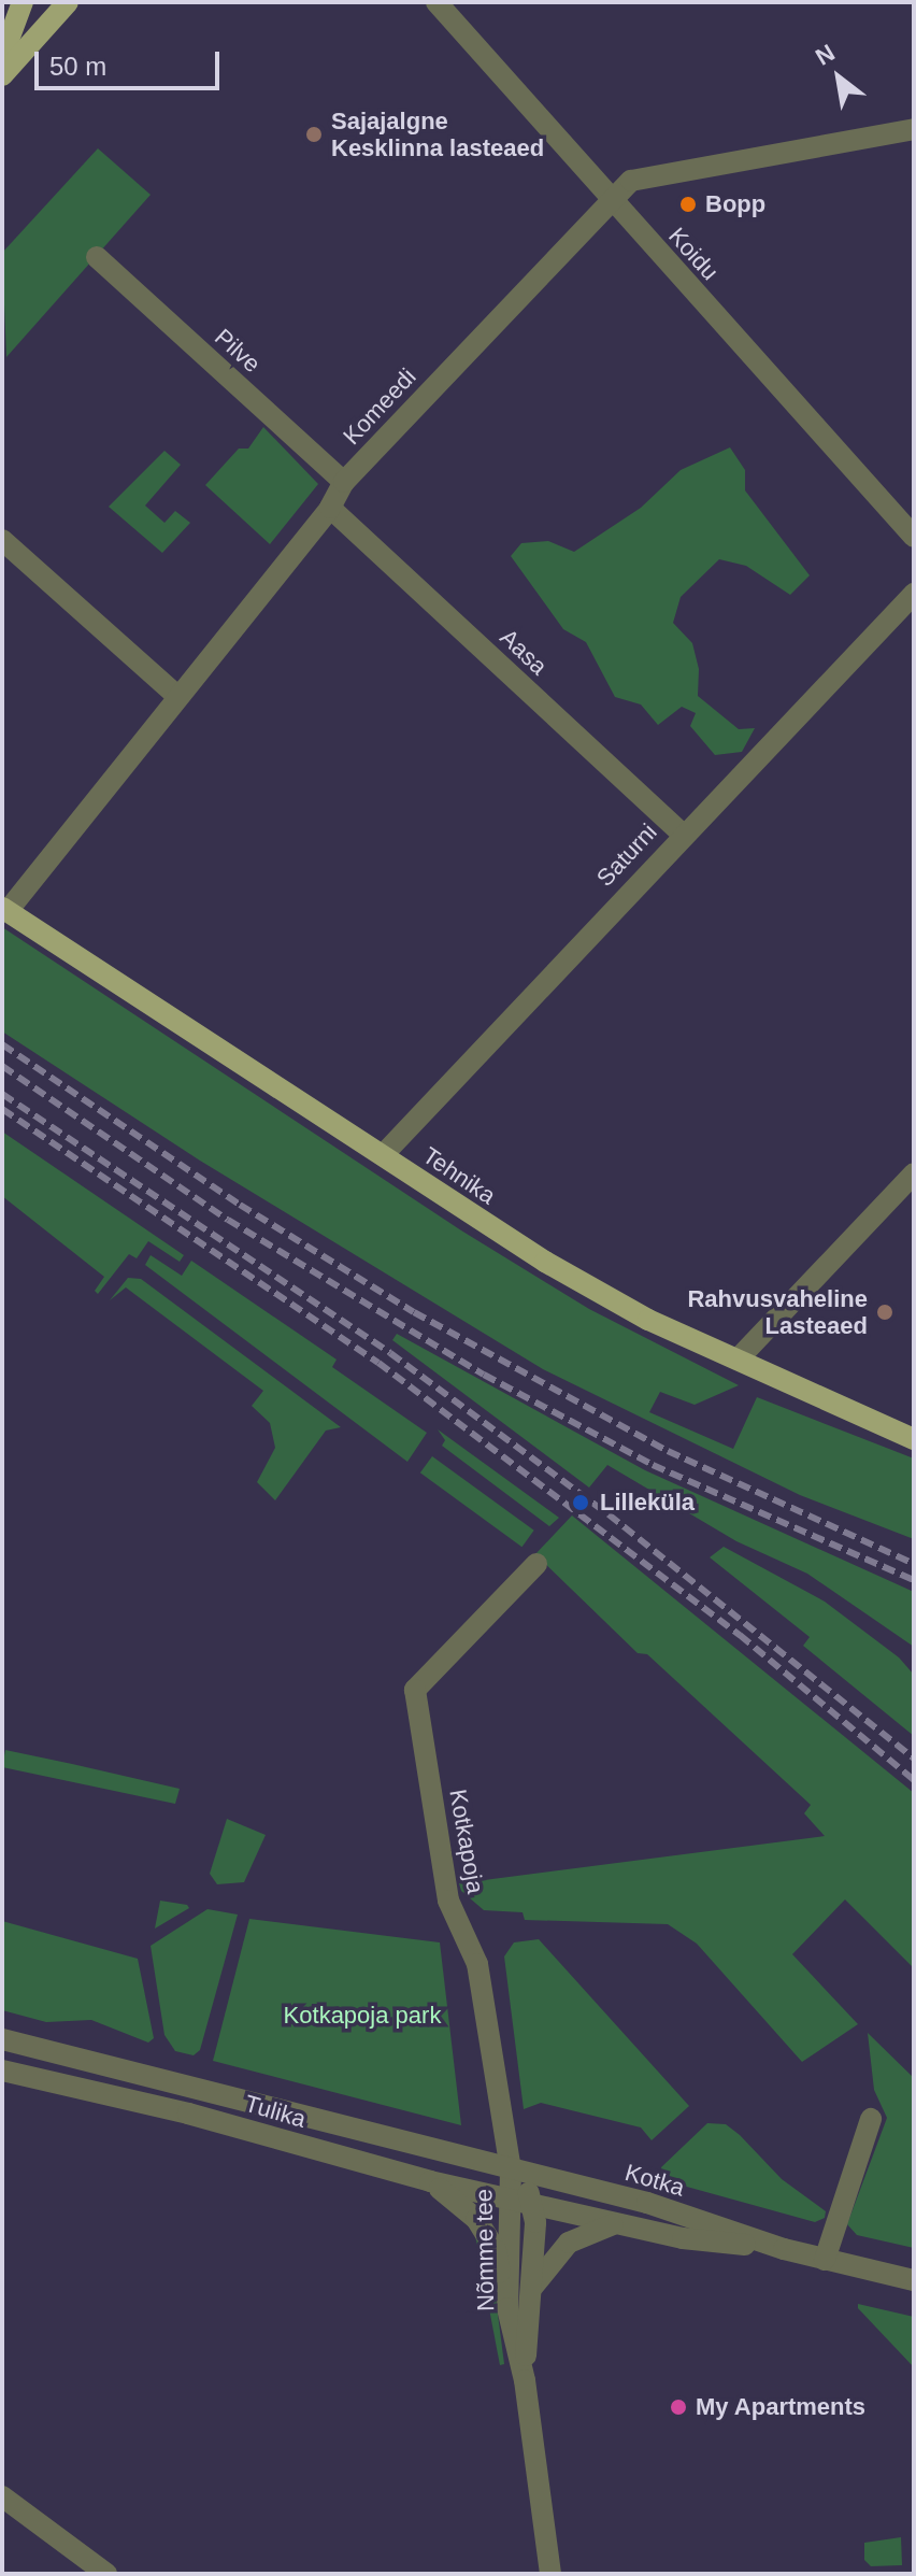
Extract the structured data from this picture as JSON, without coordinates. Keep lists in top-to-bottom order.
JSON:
{
  "streets": {
    "main road": ["Tehnika"],
    "street": [
      "Koidu",
      "Pilve",
      "Komeedi",
      "Aasa",
      "Saturni",
      "Kotkapoja",
      "Tulika",
      "Kotka",
      "Nõmme tee"
    ]
  },
  "crossings": [
    ["Koidu", "Komeedi"],
    ["Pilve", "Komeedi"],
    ["Komeedi", "Aasa"],
    ["Komeedi", "Tehnika"],
    ["Aasa", "Saturni"],
    ["Saturni", "Tehnika"],
    ["Kotkapoja", "Tulika"],
    ["Kotkapoja", "Kotka"],
    ["Kotkapoja", "Nõmme tee"],
    ["Tulika", "Kotka"],
    ["Tulika", "Nõmme tee"],
    ["Kotka", "Nõmme tee"]
  ],
  "parks": ["Kotkapoja park"],
  "places": [
    "Sajajalgne Kesklinna lasteaed",
    "Bopp",
    "Rahvusvaheline Lasteaed",
    "Lilleküla",
    "My Apartments"
  ],
  "scale_bar": "50 m",
  "north": "top left"
}
